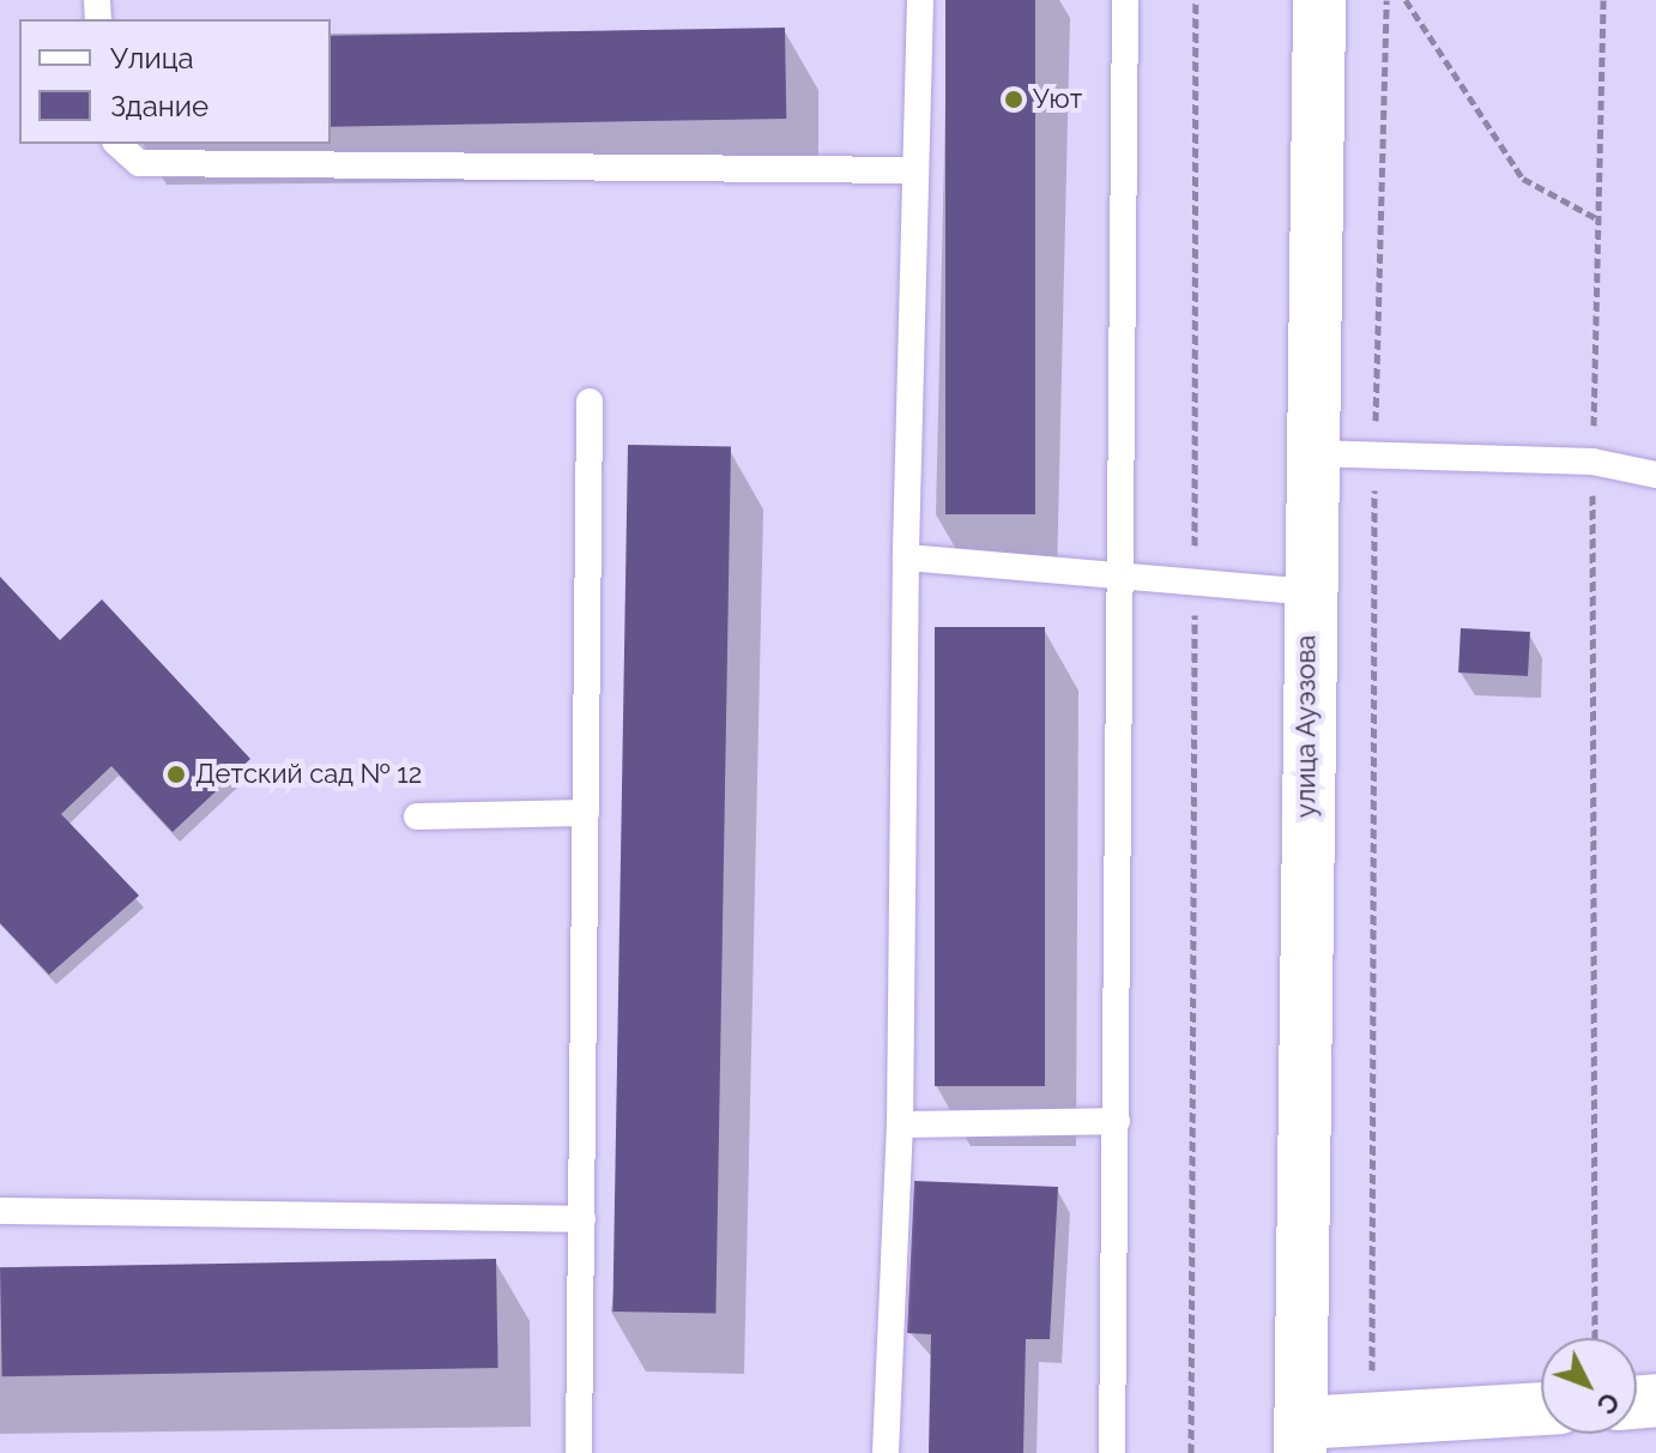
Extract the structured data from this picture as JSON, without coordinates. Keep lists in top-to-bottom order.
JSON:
{
  "streets": {
    "street": ["улица Ауэзова"]
  },
  "places": ["Уют", "Детский сад № 12"],
  "legend": ["Улица", "Здание"],
  "north": "bottom right"
}
